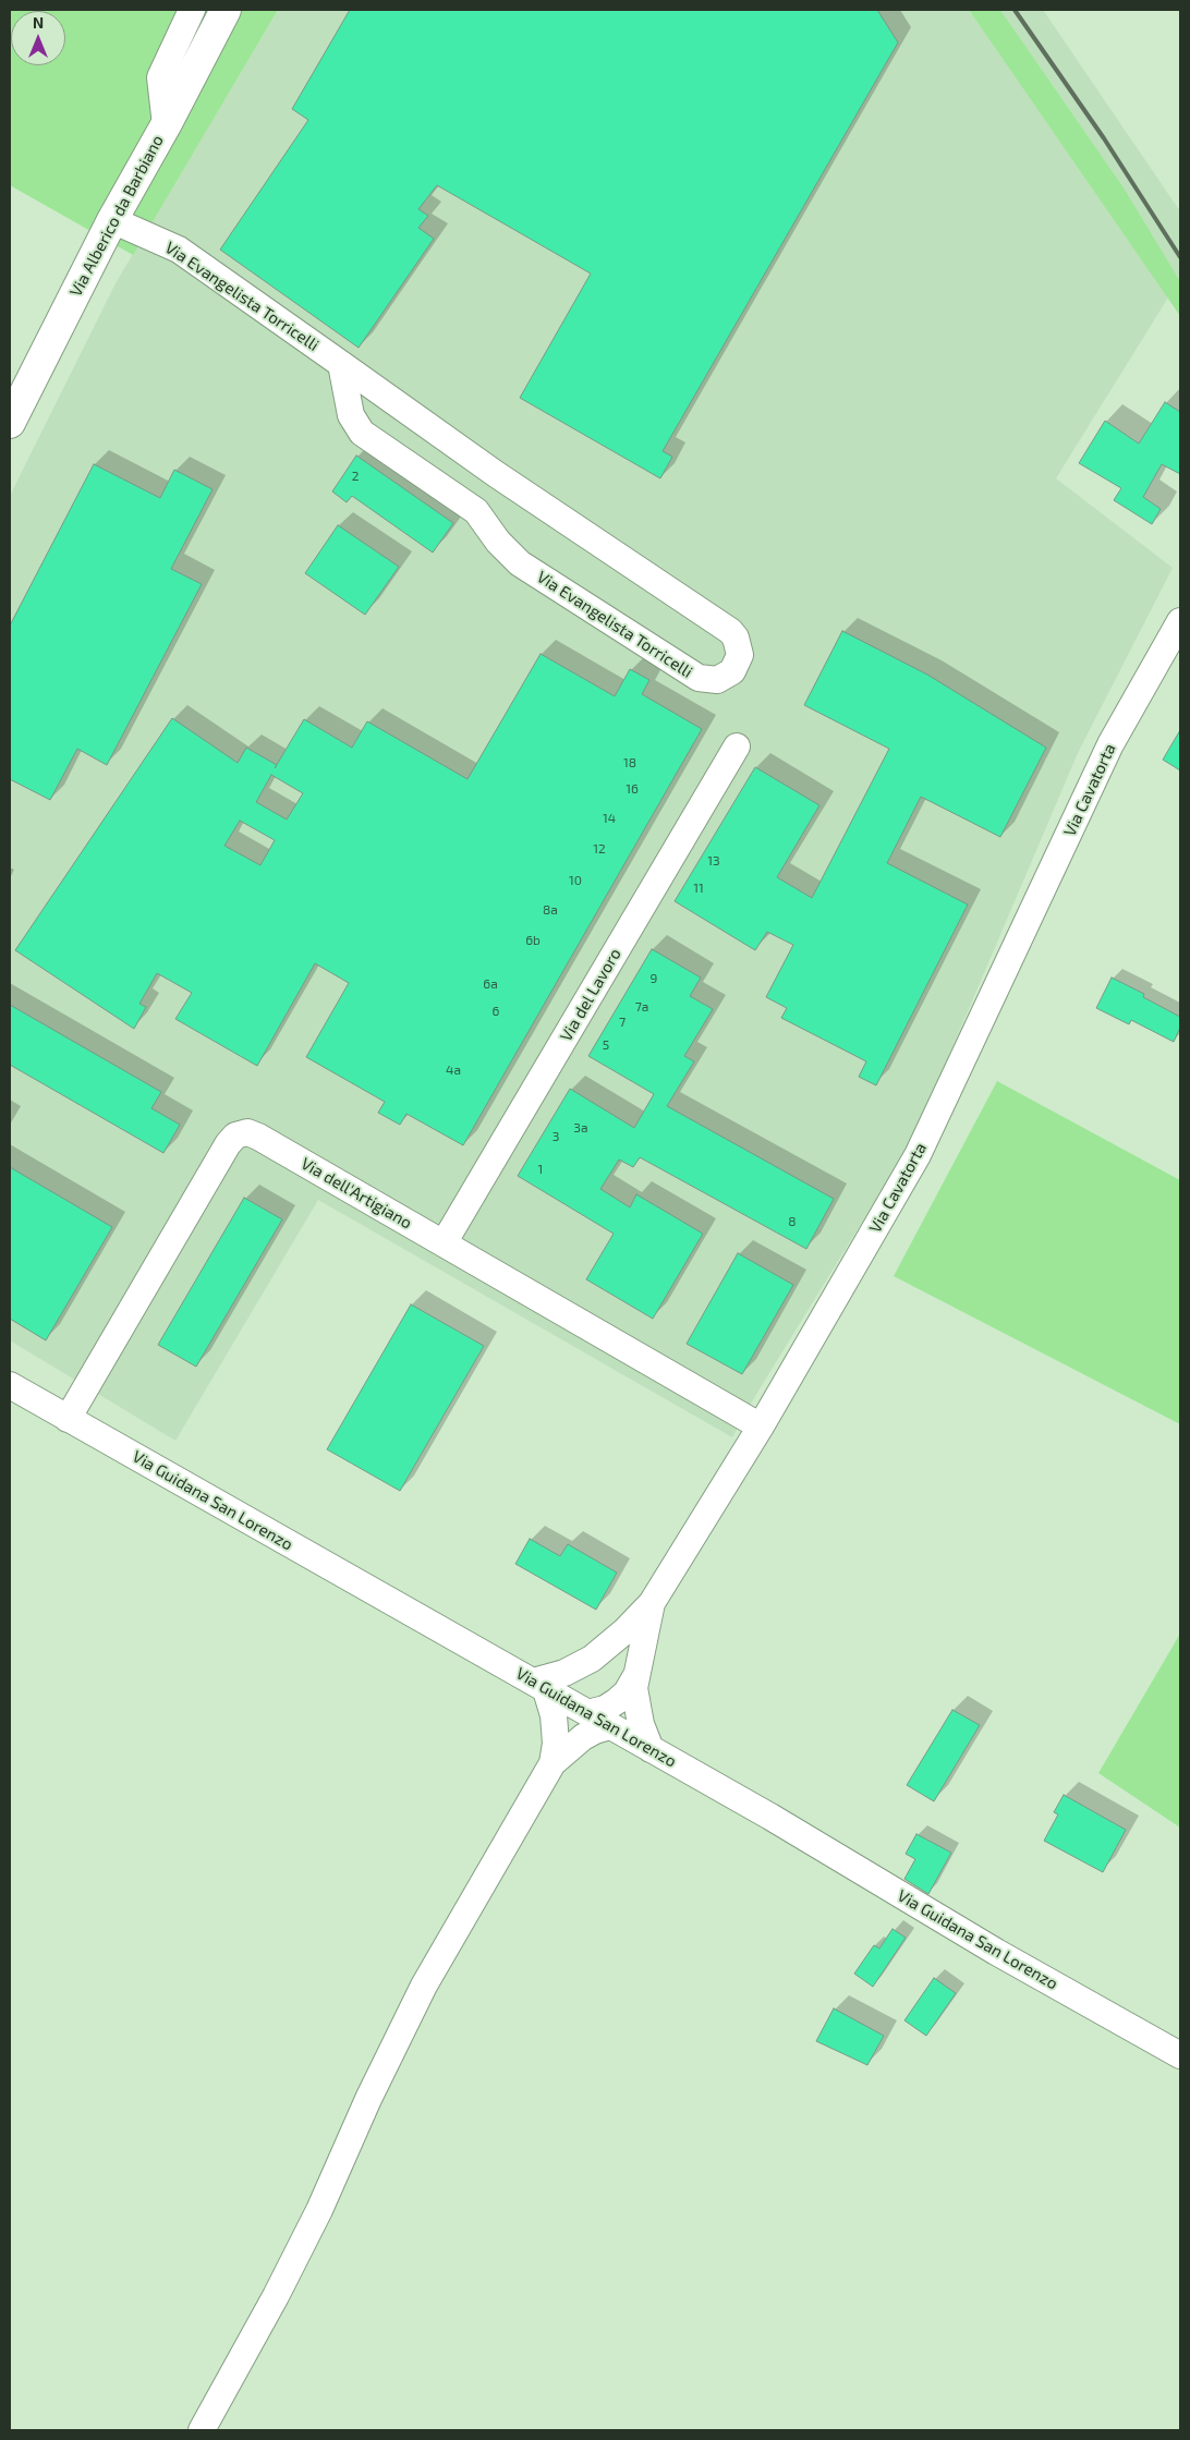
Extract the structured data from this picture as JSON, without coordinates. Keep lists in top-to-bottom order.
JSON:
{
  "streets": {
    "main road": ["Via Alberico da Barbiano"],
    "street": [
      "Via Evangelista Torricelli",
      "Via Cavatorta",
      "Via del Lavoro",
      "Via dell'Artigiano",
      "Via Guidana San Lorenzo"
    ]
  },
  "crossings": [
    ["Via Alberico da Barbiano", "Via Evangelista Torricelli"],
    ["Via Cavatorta", "Via dell'Artigiano"],
    ["Via Cavatorta", "Via Guidana San Lorenzo"],
    ["Via del Lavoro", "Via dell'Artigiano"],
    ["Via dell'Artigiano", "Via Guidana San Lorenzo"]
  ],
  "house_numbers": [
    "2",
    "18",
    "16",
    "14",
    "12",
    "13",
    "10",
    "11",
    "8a",
    "6b",
    "9",
    "6a",
    "7a",
    "6",
    "7",
    "5",
    "4a",
    "3a",
    "3",
    "1",
    "8"
  ],
  "north": "top"
}
